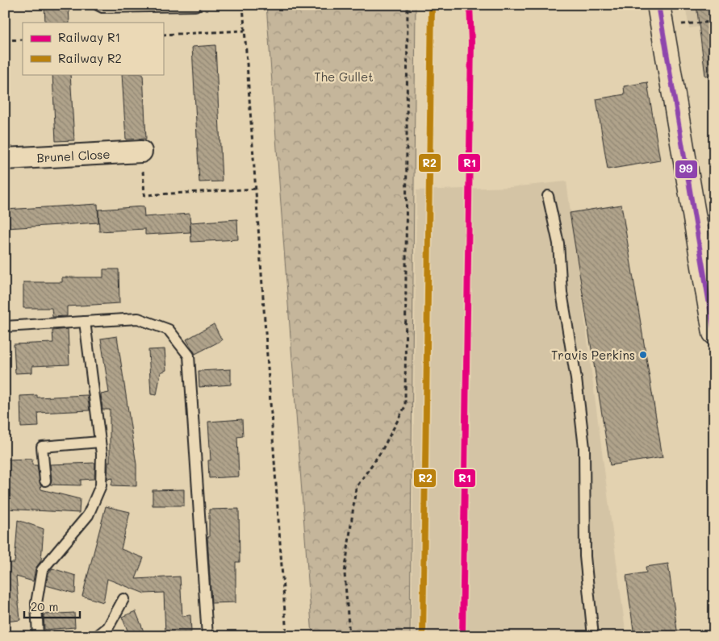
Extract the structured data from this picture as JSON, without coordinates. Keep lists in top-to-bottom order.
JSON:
{
  "streets": {
    "street": ["Brunel Close"]
  },
  "parks": ["The Gullet"],
  "places": ["Travis Perkins"],
  "lines": ["rail line R1", "rail line R2", "transit line 99"],
  "legend": ["Railway R1", "Railway R2"],
  "scale_bar": "20 m"
}
